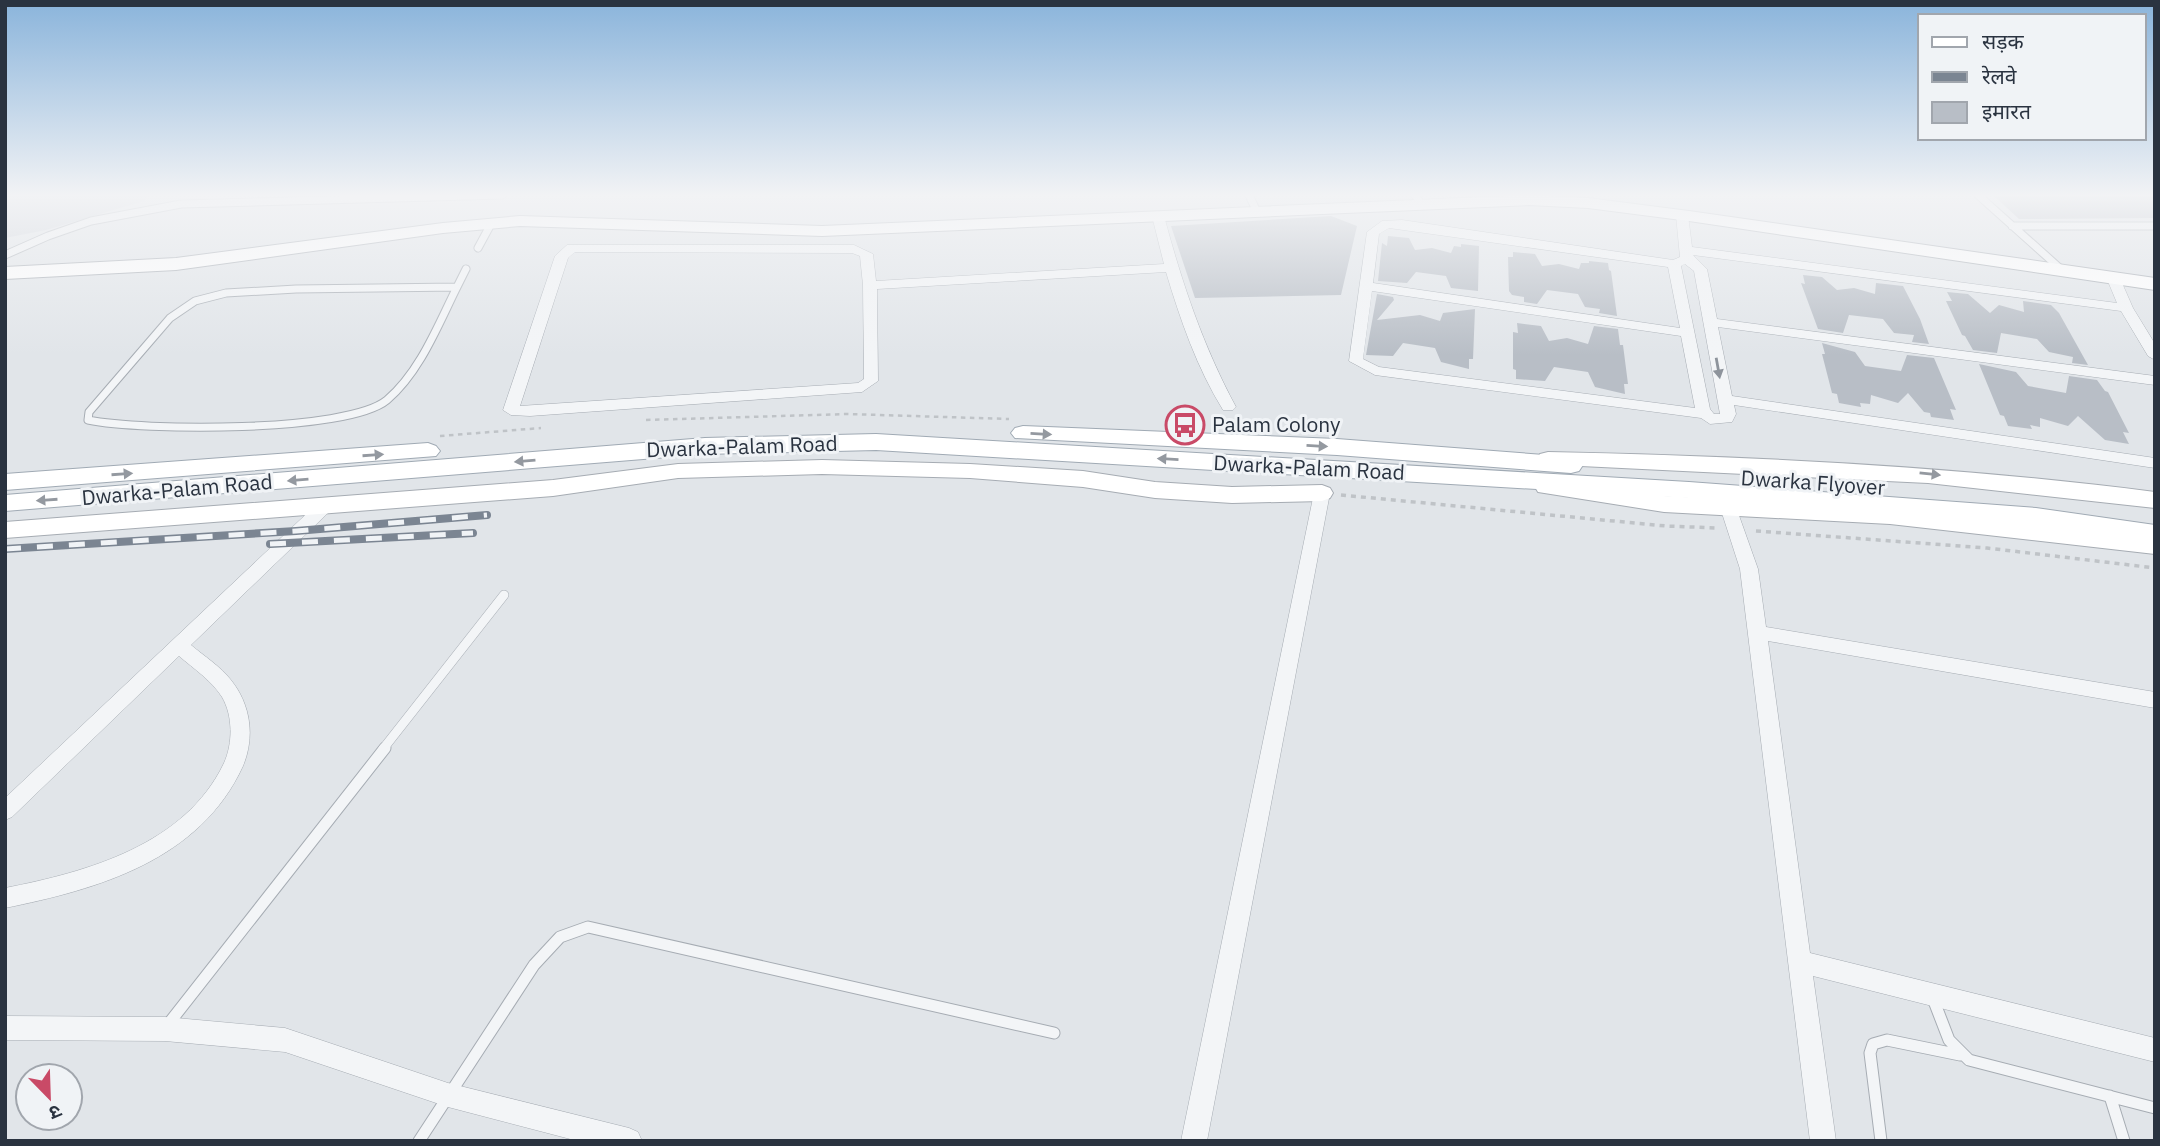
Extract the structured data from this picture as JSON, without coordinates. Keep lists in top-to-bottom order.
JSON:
{
  "streets": {
    "main road": ["Dwarka-Palam Road", "Dwarka Flyover"]
  },
  "crossings": [
    ["Dwarka-Palam Road", "Dwarka Flyover"]
  ],
  "places": {
    "bus stop": ["Palam Colony"]
  },
  "legend": ["सड़क", "रेलवे", "इमारत"],
  "north": "bottom right"
}
